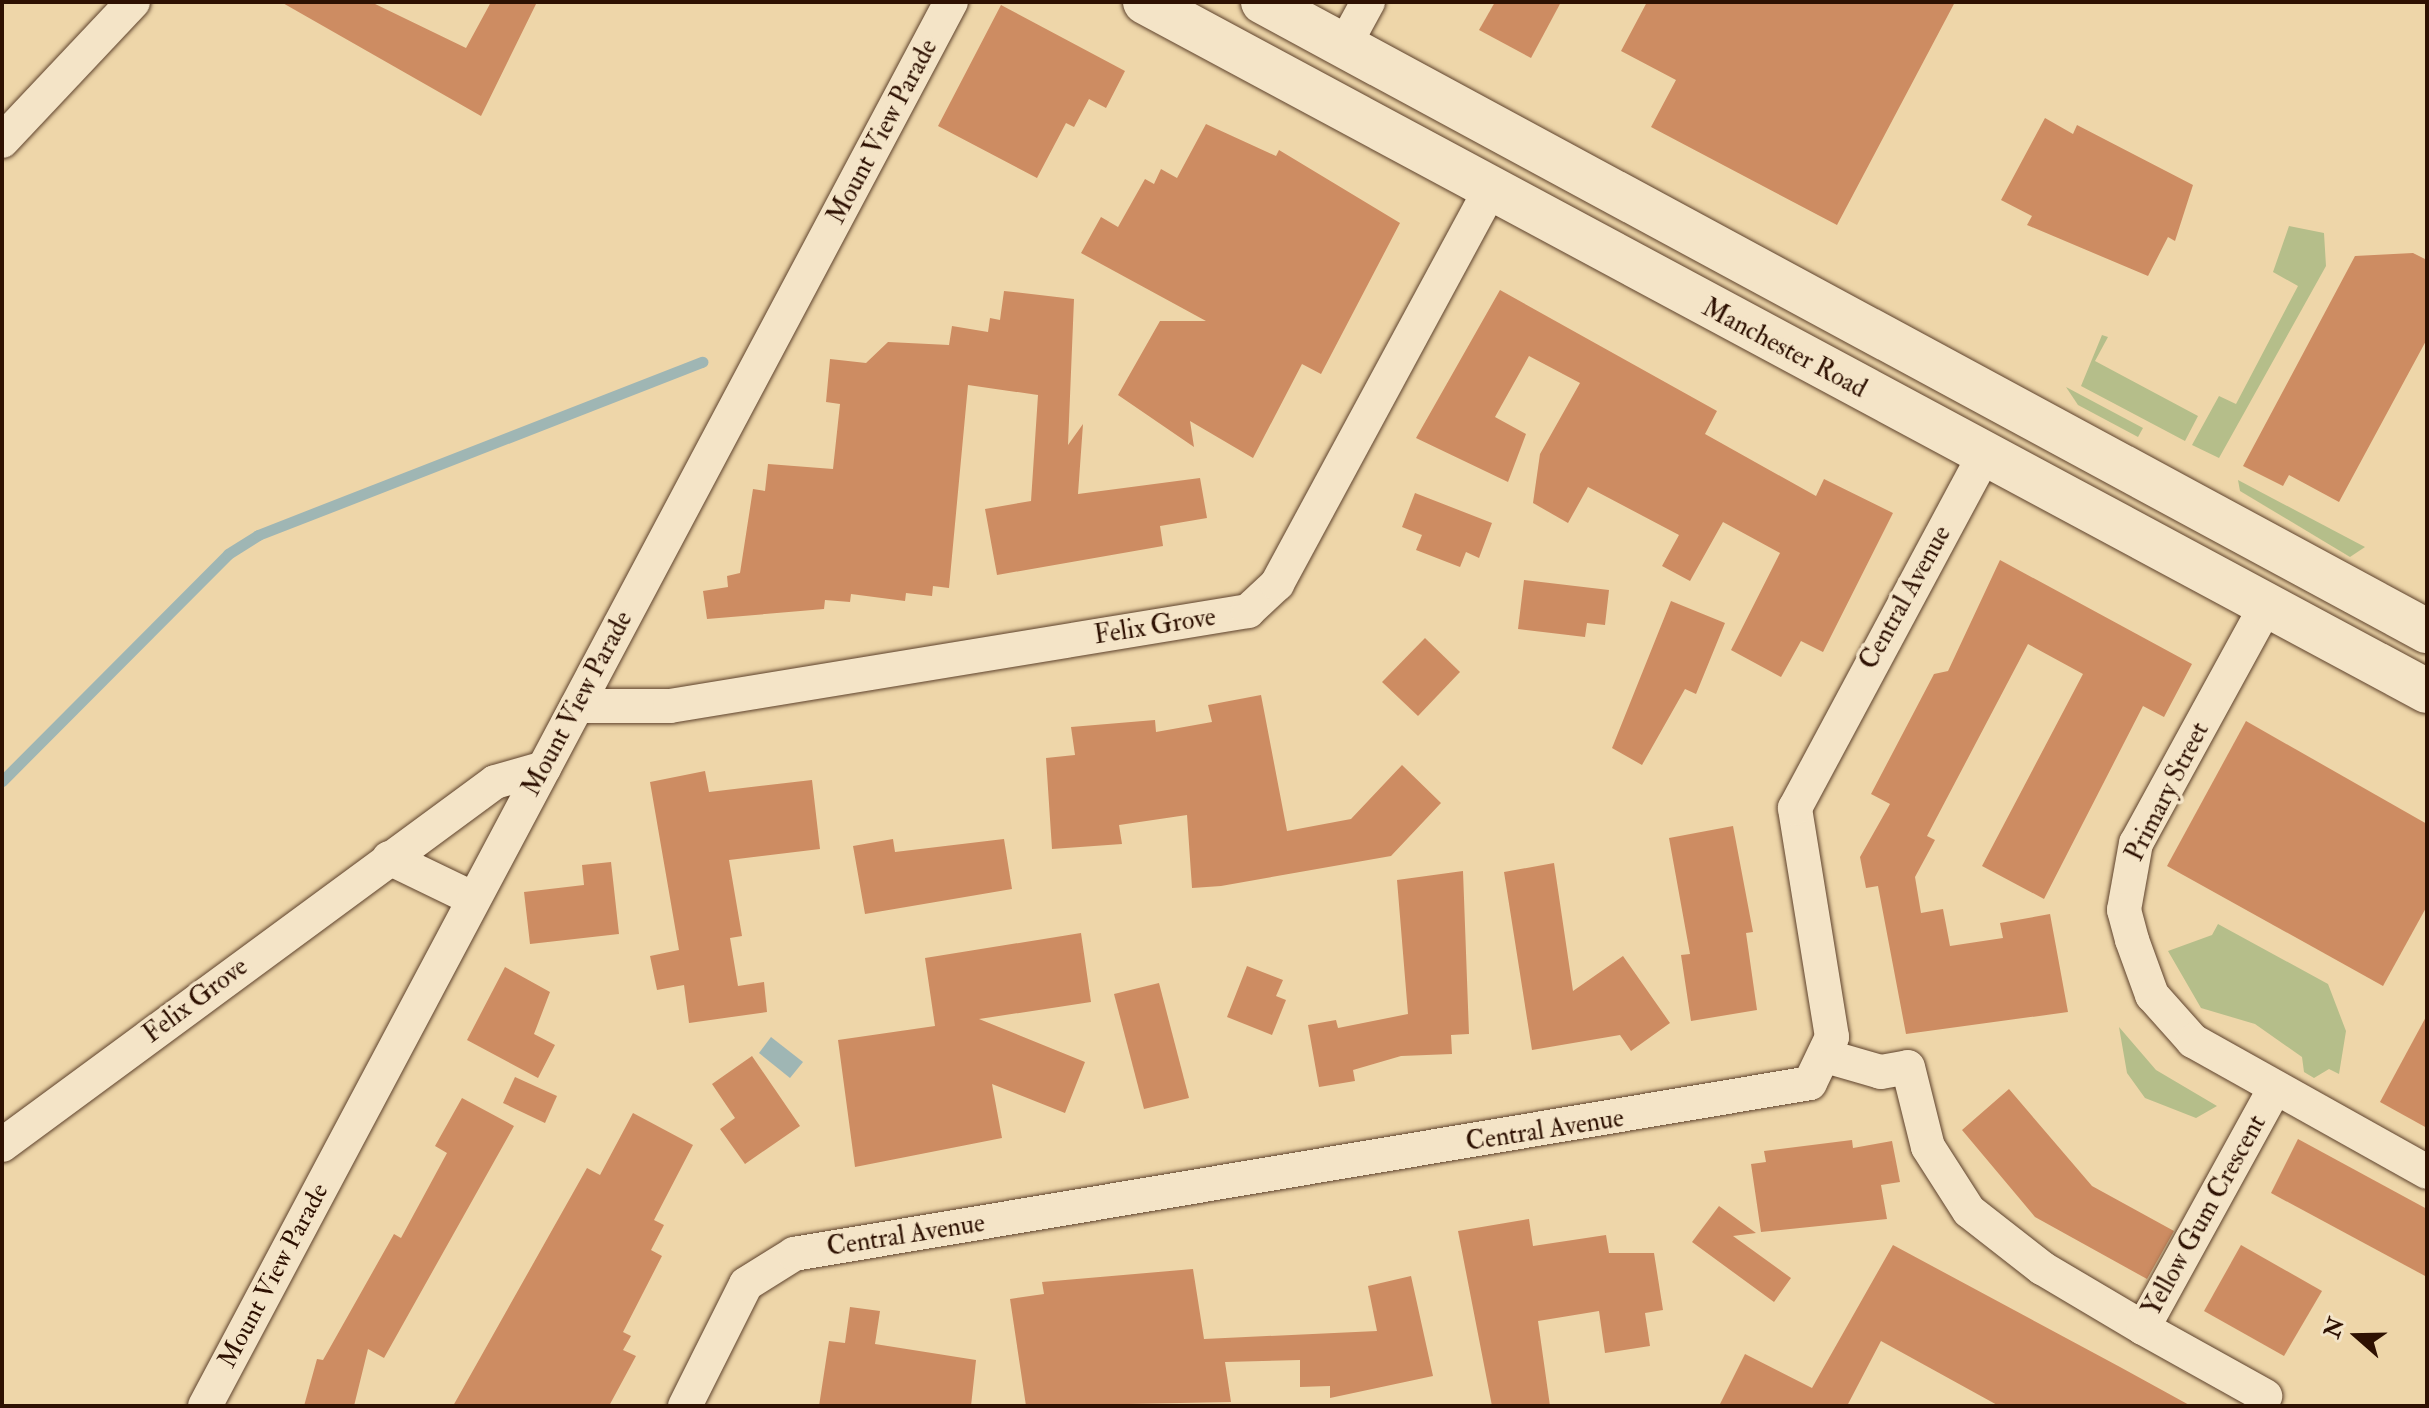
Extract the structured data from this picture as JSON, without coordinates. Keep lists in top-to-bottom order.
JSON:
{
  "streets": {
    "main road": ["Manchester Road"],
    "street": [
      "Mount View Parade",
      "Central Avenue",
      "Felix Grove",
      "Primary Street",
      "Yellow Gum Crescent"
    ]
  },
  "crossings": [
    ["Mount View Parade", "Felix Grove"],
    ["Manchester Road", "Central Avenue"],
    ["Manchester Road", "Felix Grove"],
    ["Manchester Road", "Primary Street"],
    ["Central Avenue", "Yellow Gum Crescent"],
    ["Primary Street", "Yellow Gum Crescent"]
  ],
  "north": "left"
}
